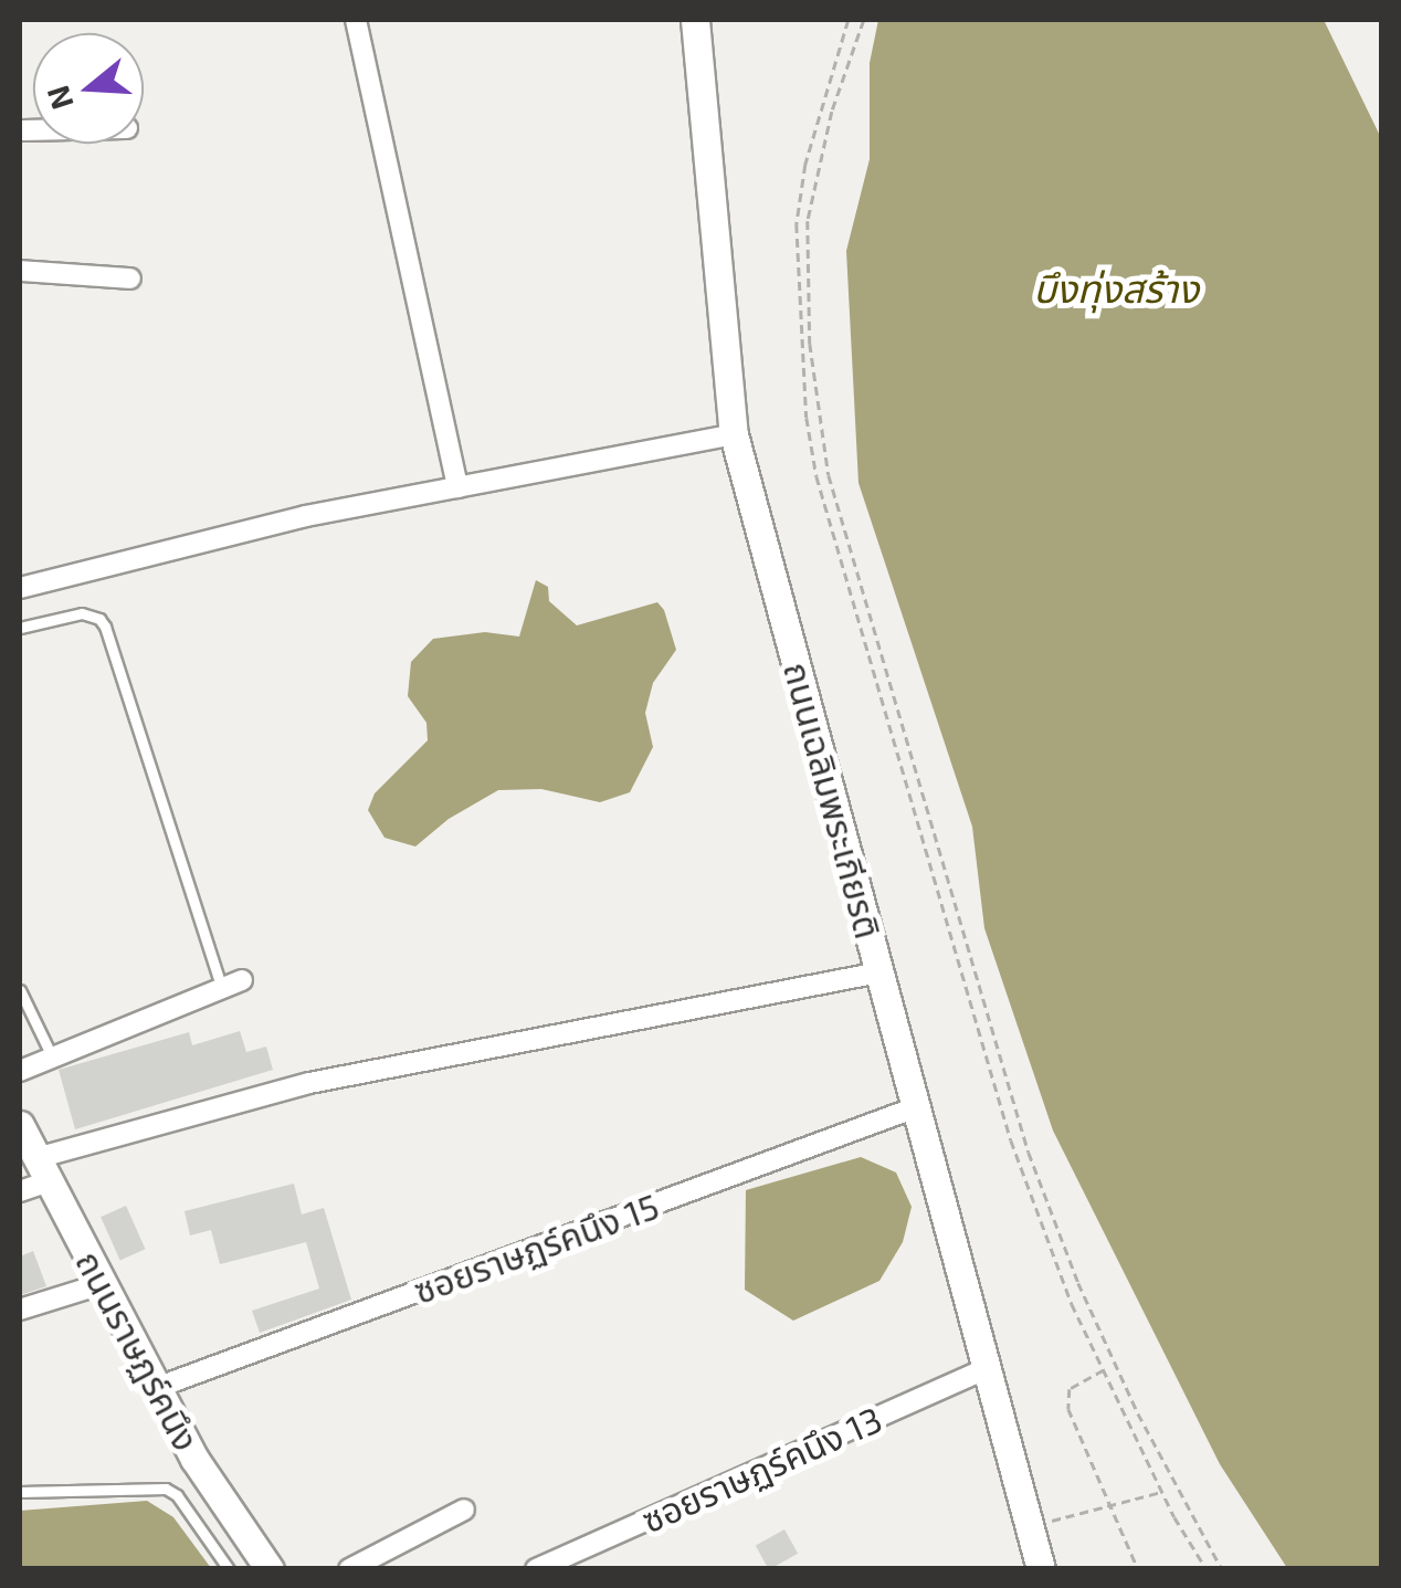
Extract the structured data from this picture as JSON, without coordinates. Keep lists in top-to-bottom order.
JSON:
{
  "streets": {
    "street": [
      "ถนนเฉลิมพระเกียรติ",
      "ซอยราษฏร์คนึง 15",
      "ถนนราษฏร์คนึง",
      "ซอยราษฏร์คนึง 13"
    ]
  },
  "crossings": [
    ["ถนนเฉลิมพระเกียรติ", "ซอยราษฏร์คนึง 15"],
    ["ถนนเฉลิมพระเกียรติ", "ซอยราษฏร์คนึง 13"],
    ["ซอยราษฏร์คนึง 15", "ถนนราษฏร์คนึง"]
  ],
  "water": ["บึงทุ่งสร้าง"],
  "north": "left"
}
